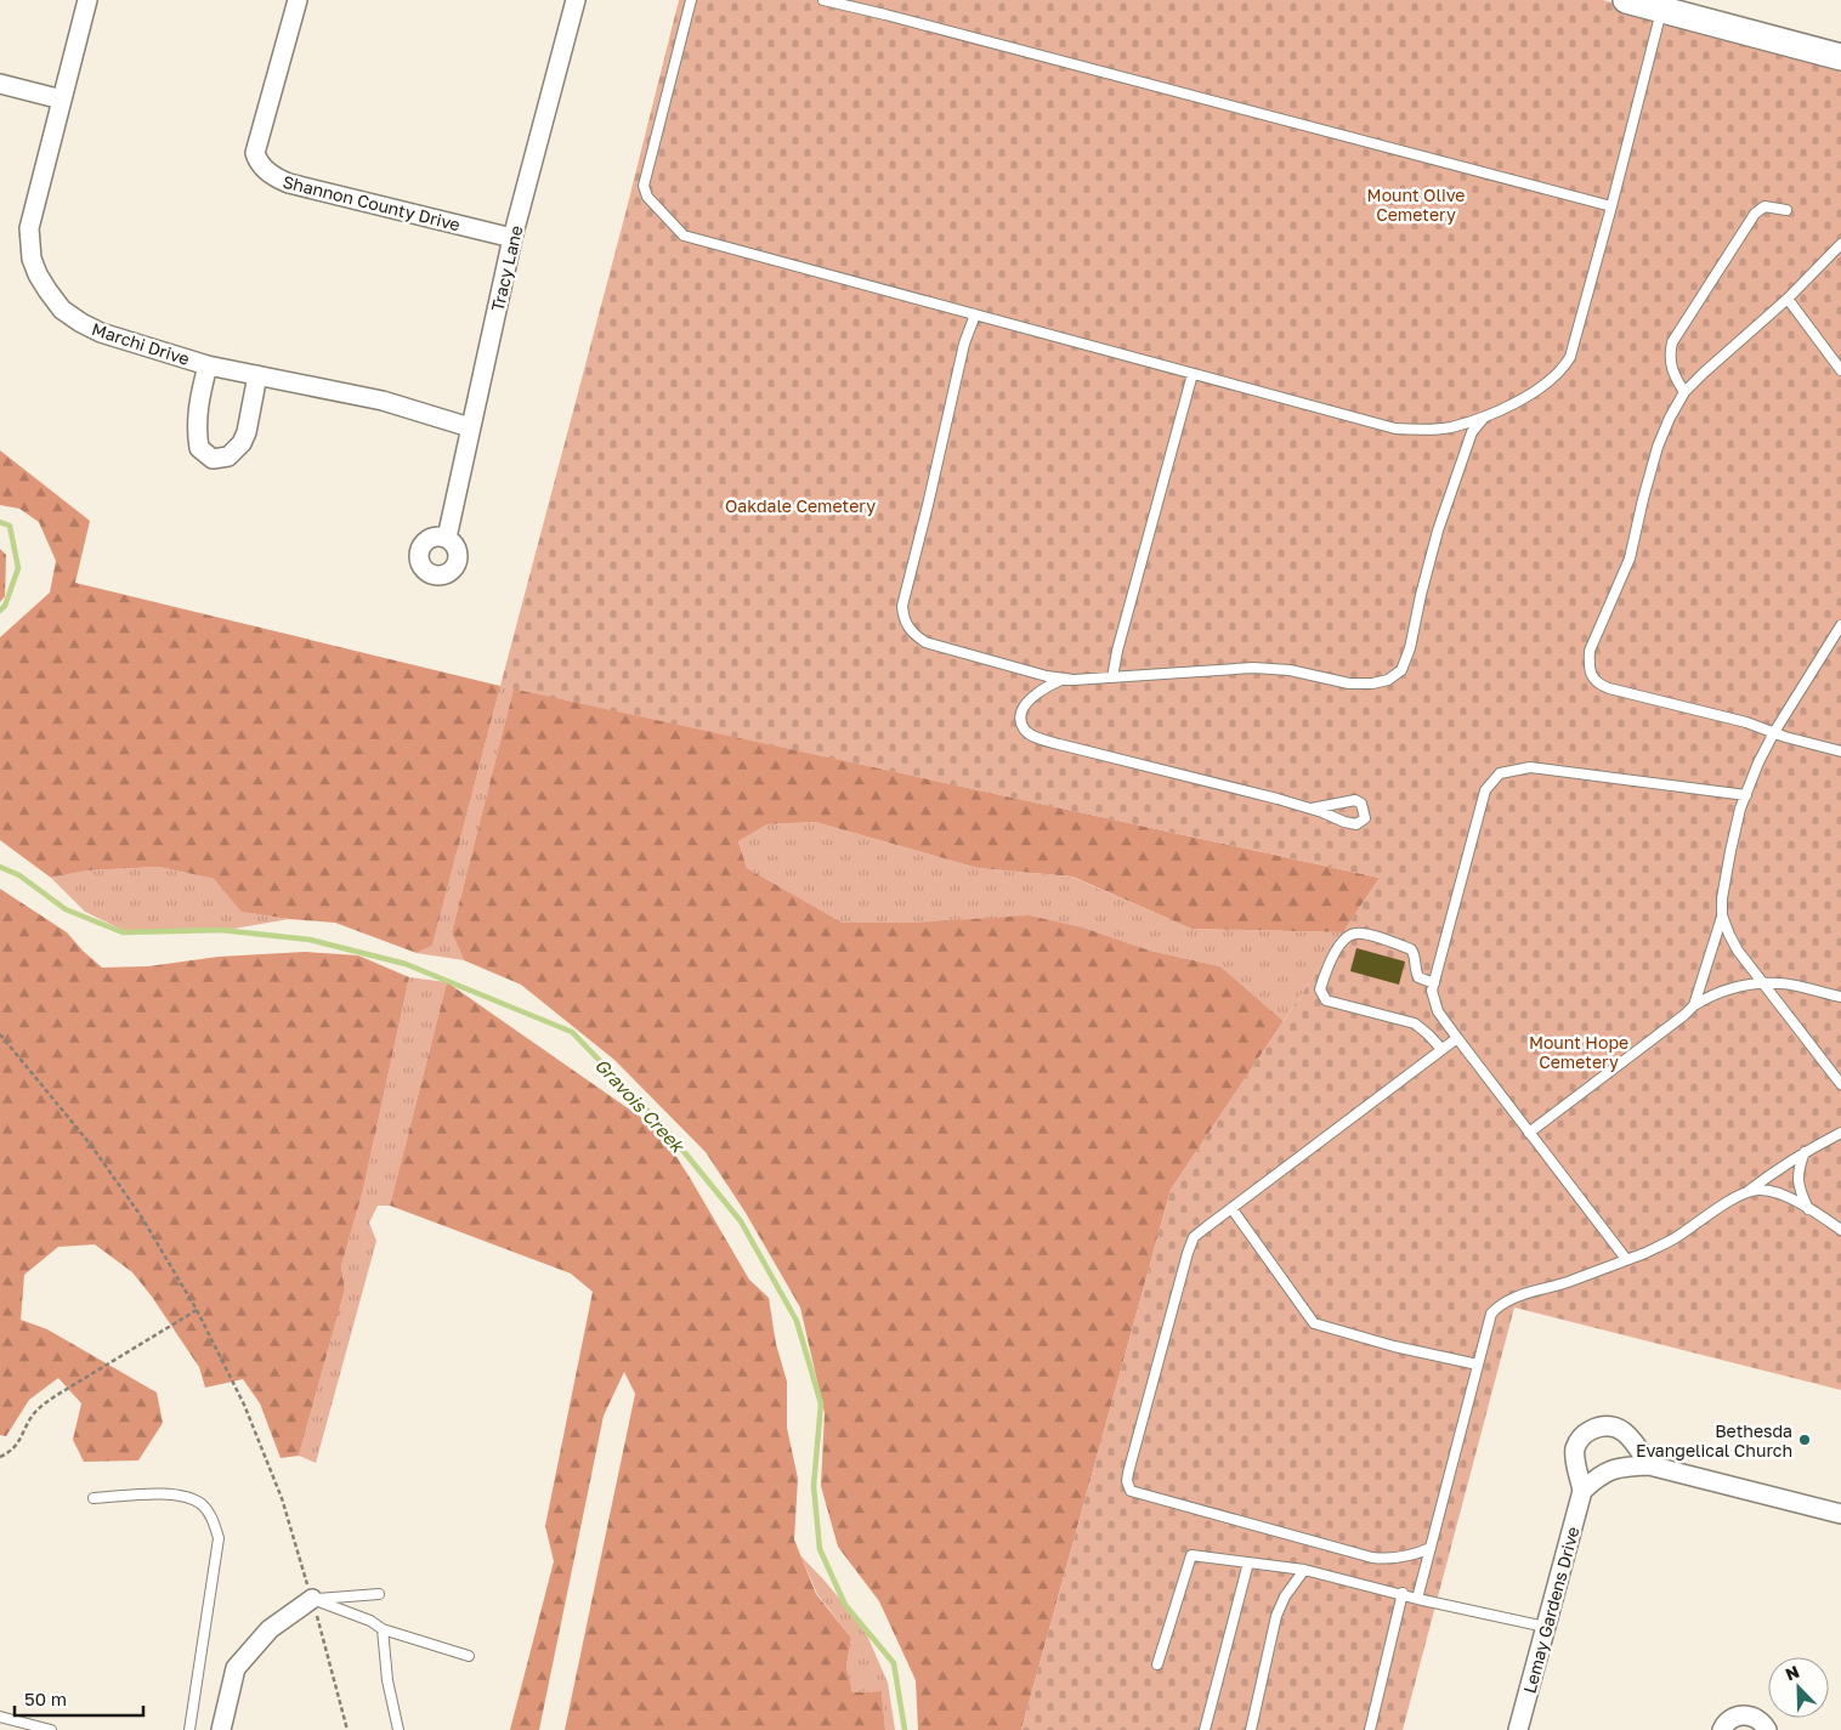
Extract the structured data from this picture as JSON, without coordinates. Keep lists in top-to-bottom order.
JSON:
{
  "streets": {
    "street": [
      "Shannon County Drive",
      "Tracy Lane",
      "Marchi Drive",
      "Lemay Gardens Drive"
    ]
  },
  "crossings": [
    ["Shannon County Drive", "Tracy Lane"],
    ["Tracy Lane", "Marchi Drive"]
  ],
  "water": ["Gravois Creek"],
  "parks": ["Mount Olive Cemetery", "Oakdale Cemetery", "Mount Hope Cemetery"],
  "places": ["Bethesda Evangelical Church"],
  "scale_bar": "50 m",
  "north": "top left"
}
